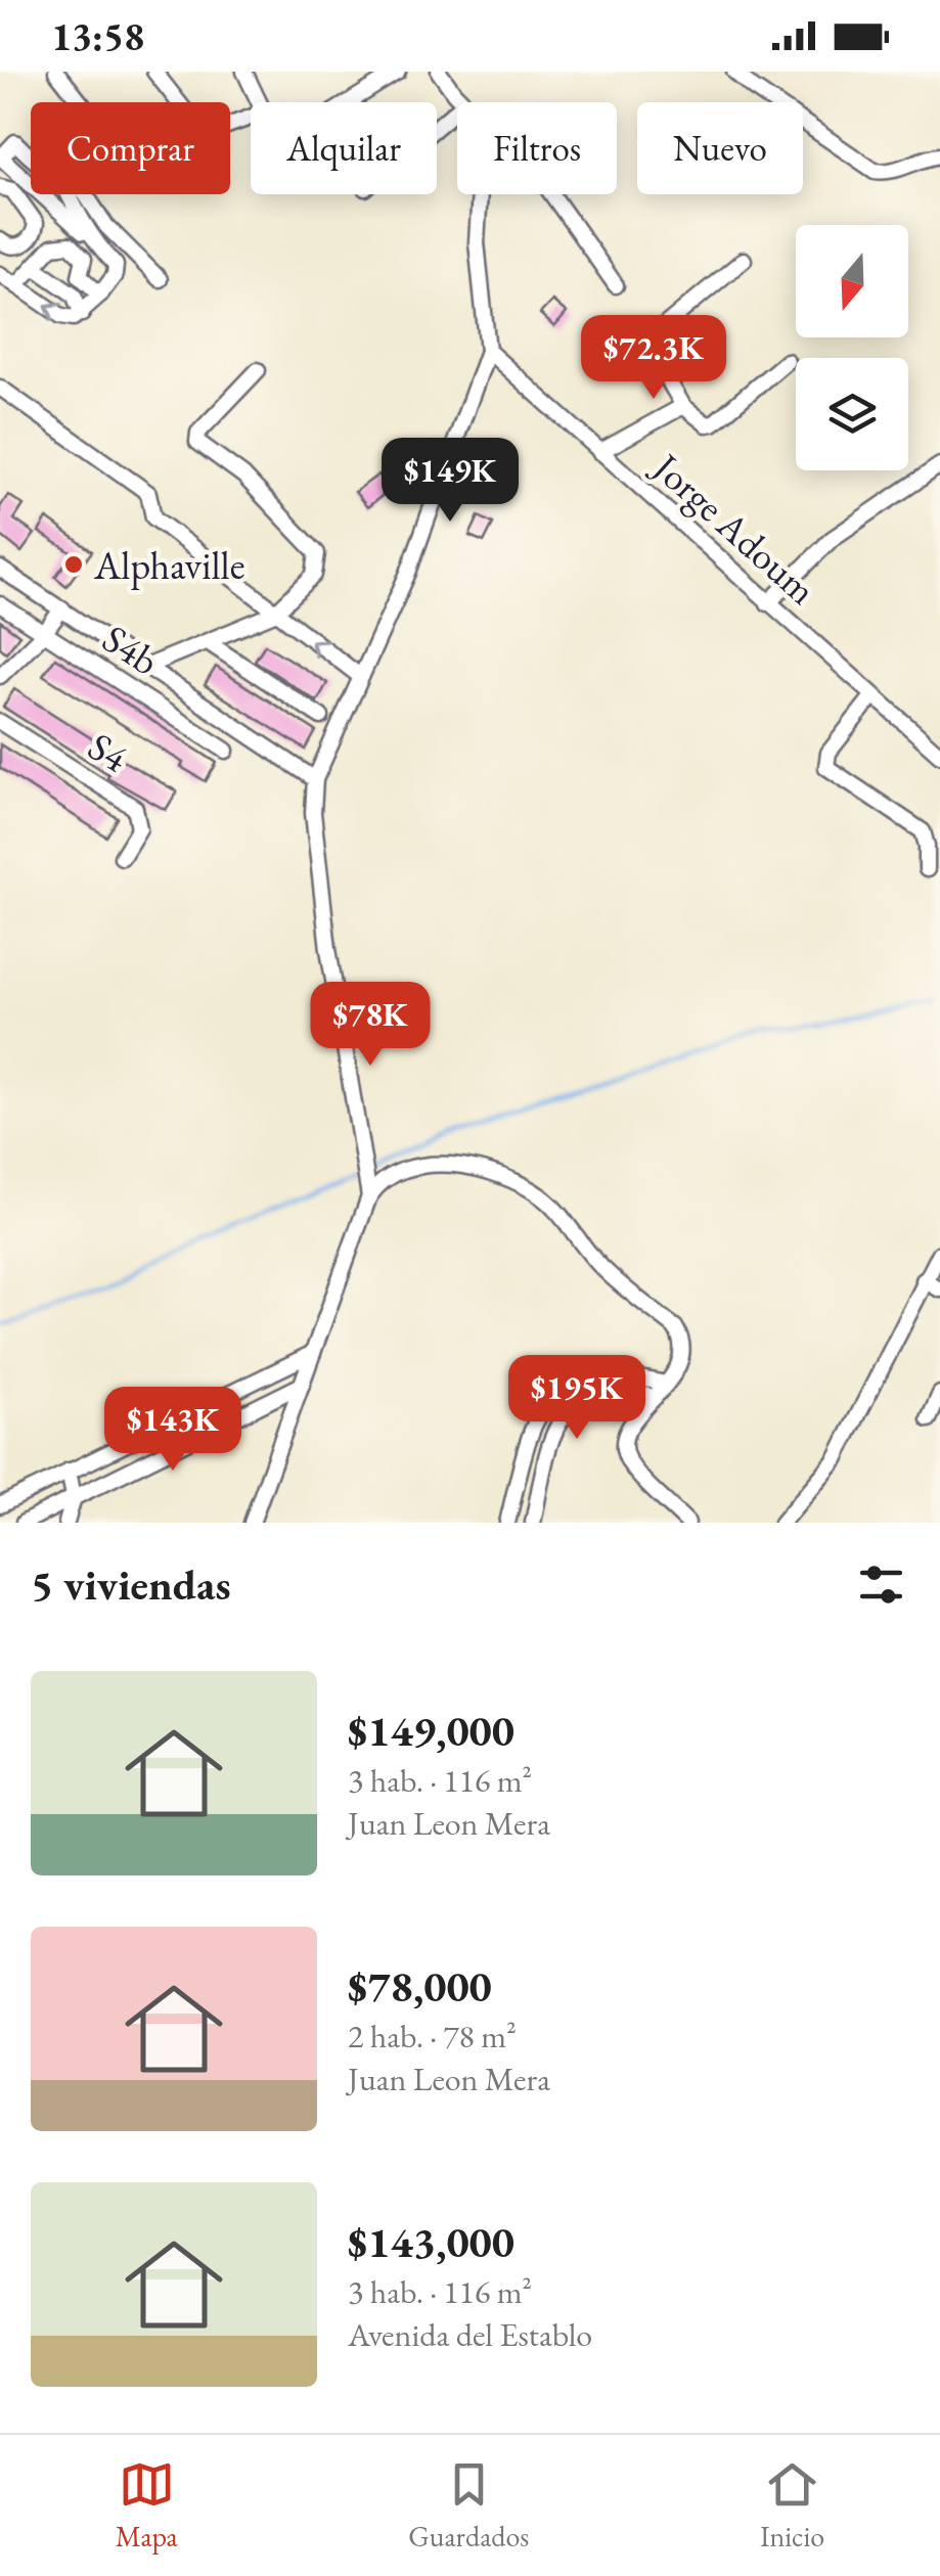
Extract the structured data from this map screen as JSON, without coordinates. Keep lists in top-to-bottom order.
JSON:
{
  "streets": {
    "street": ["Jorge Adoum", "S4b", "S4"]
  },
  "places": ["Alphaville"],
  "north": "bottom",
  "page": {
    "status": "13:58",
    "chip": [
      "Comprar",
      "Alquilar",
      "Filtros",
      "Nuevo"
    ],
    "price": [
      "$72.3K",
      "$149K",
      "$78K",
      "$195K",
      "$143K"
    ],
    "heading": "5 viviendas",
    "list": [
      {
        "name": "$149,000",
        "note": "3 hab. · 116 m² · Juan Leon Mera"
      },
      {
        "name": "$78,000",
        "note": "2 hab. · 78 m² · Juan Leon Mera"
      },
      {
        "name": "$143,000",
        "note": "3 hab. · 116 m² · Avenida del Establo"
      }
    ],
    "tabs": ["Mapa", "Guardados", "Inicio"]
  }
}
